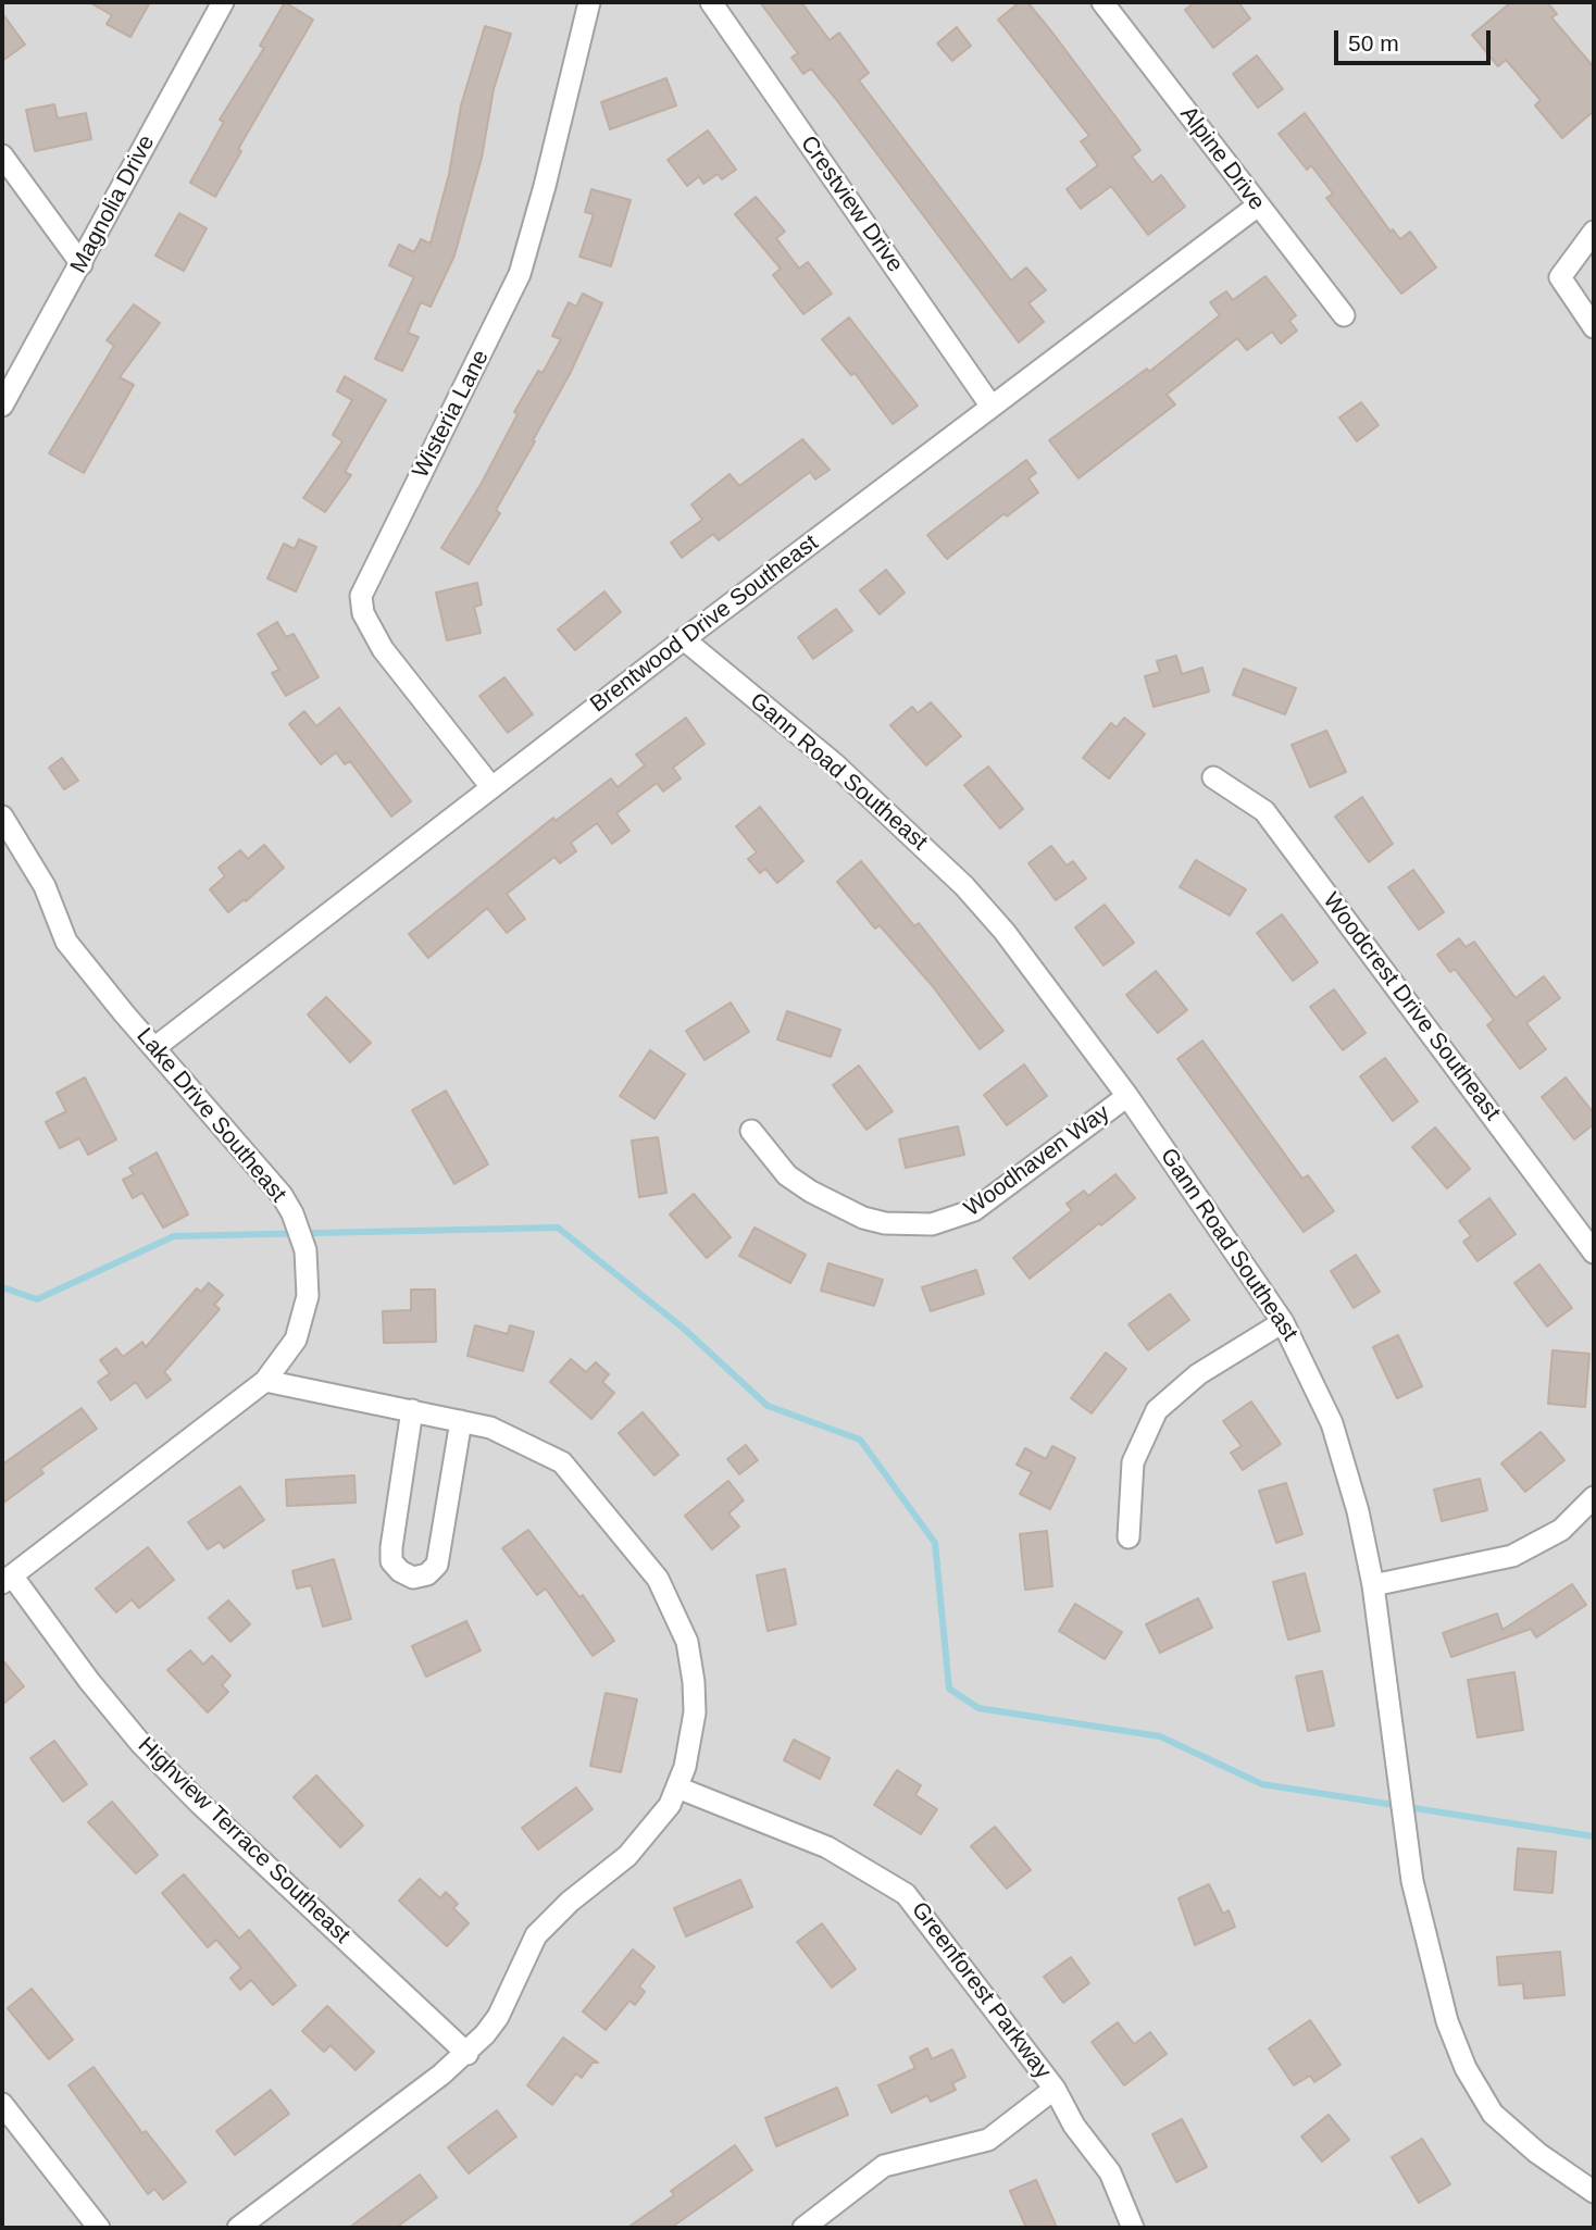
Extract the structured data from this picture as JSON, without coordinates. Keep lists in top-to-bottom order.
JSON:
{
  "streets": {
    "street": [
      "Alpine Drive",
      "Magnolia Drive",
      "Crestview Drive",
      "Wisteria Lane",
      "Brentwood Drive Southeast",
      "Gann Road Southeast",
      "Woodcrest Drive Southeast",
      "Lake Drive Southeast",
      "Woodhaven Way",
      "Highview Terrace Southeast",
      "Greenforest Parkway"
    ]
  },
  "crossings": [
    ["Alpine Drive", "Brentwood Drive Southeast"],
    ["Crestview Drive", "Brentwood Drive Southeast"],
    ["Wisteria Lane", "Brentwood Drive Southeast"],
    ["Brentwood Drive Southeast", "Gann Road Southeast"],
    ["Brentwood Drive Southeast", "Lake Drive Southeast"],
    ["Gann Road Southeast", "Woodhaven Way"],
    ["Lake Drive Southeast", "Highview Terrace Southeast"]
  ],
  "scale_bar": "50 m"
}
